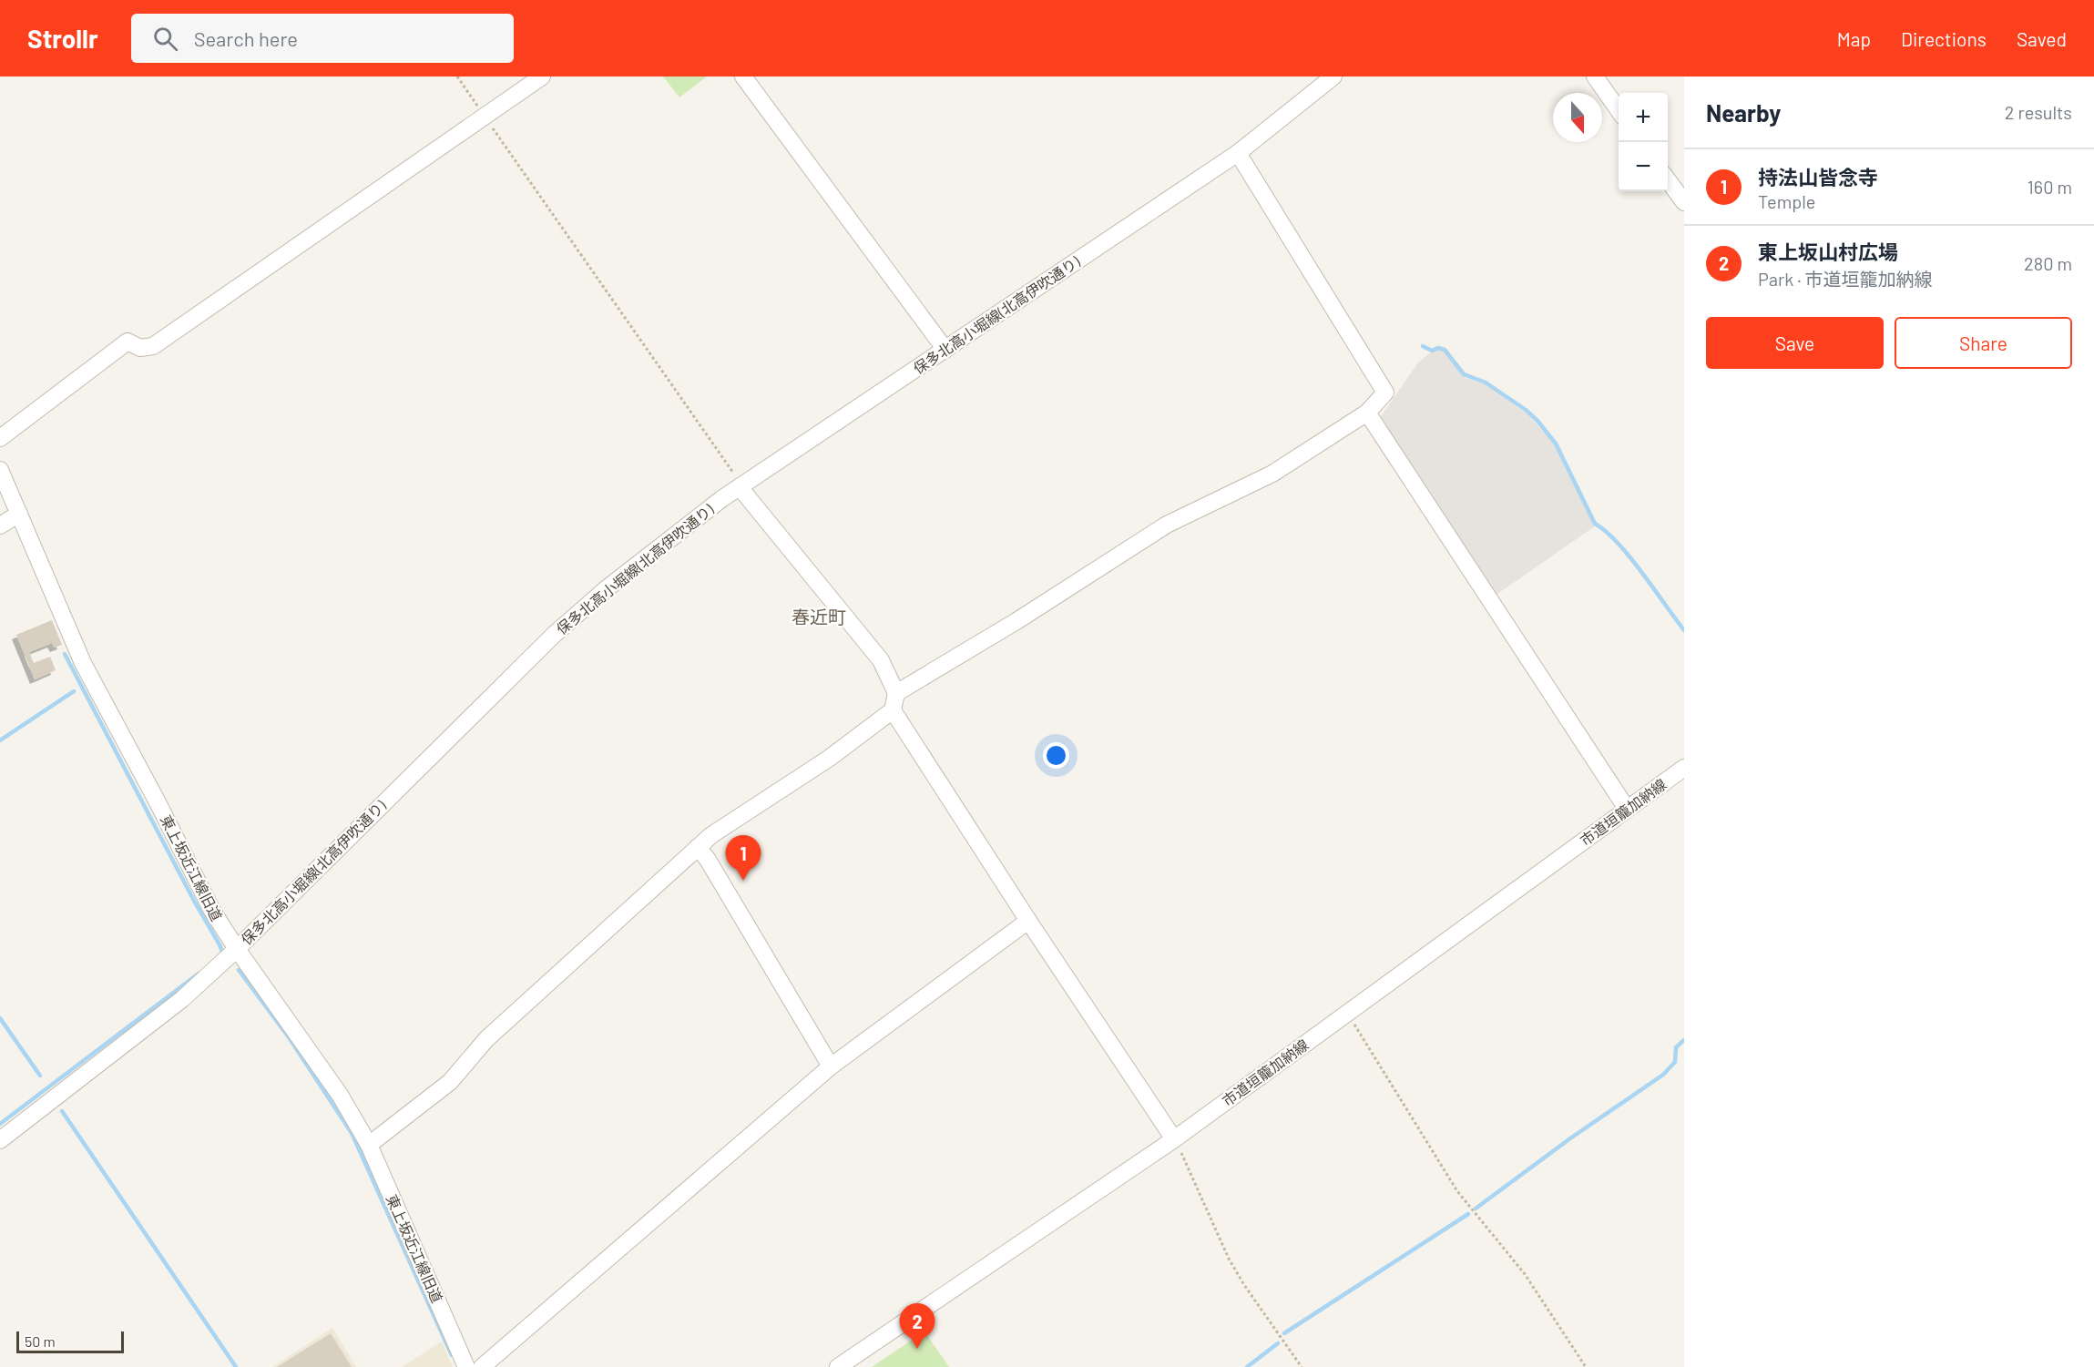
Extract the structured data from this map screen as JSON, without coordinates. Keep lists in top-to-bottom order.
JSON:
{
  "streets": {
    "street": ["保多北高小堀線(北高伊吹通り)", "市道垣籠加納線", "東上坂近江線旧道"]
  },
  "crossings": [
    ["保多北高小堀線(北高伊吹通り)", "東上坂近江線旧道"]
  ],
  "districts": ["春近町"],
  "scale_bar": "50 m",
  "north": "bottom",
  "page": {
    "header": "Strollr",
    "search": "Search here",
    "nav": ["Map", "Directions", "Saved"],
    "heading": ["Nearby", "2 results"],
    "map_buttons": ["+", "−"],
    "list": [
      {
        "mark": "1",
        "name": "持法山皆念寺",
        "note": "Temple",
        "value": "160 m"
      },
      {
        "mark": "2",
        "name": "東上坂山村広場",
        "note": "Park · 市道垣籠加納線",
        "value": "280 m"
      }
    ],
    "buttons": ["Save", "Share"],
    "pins": ["1", "2"],
    "scale": "50 m"
  }
}
